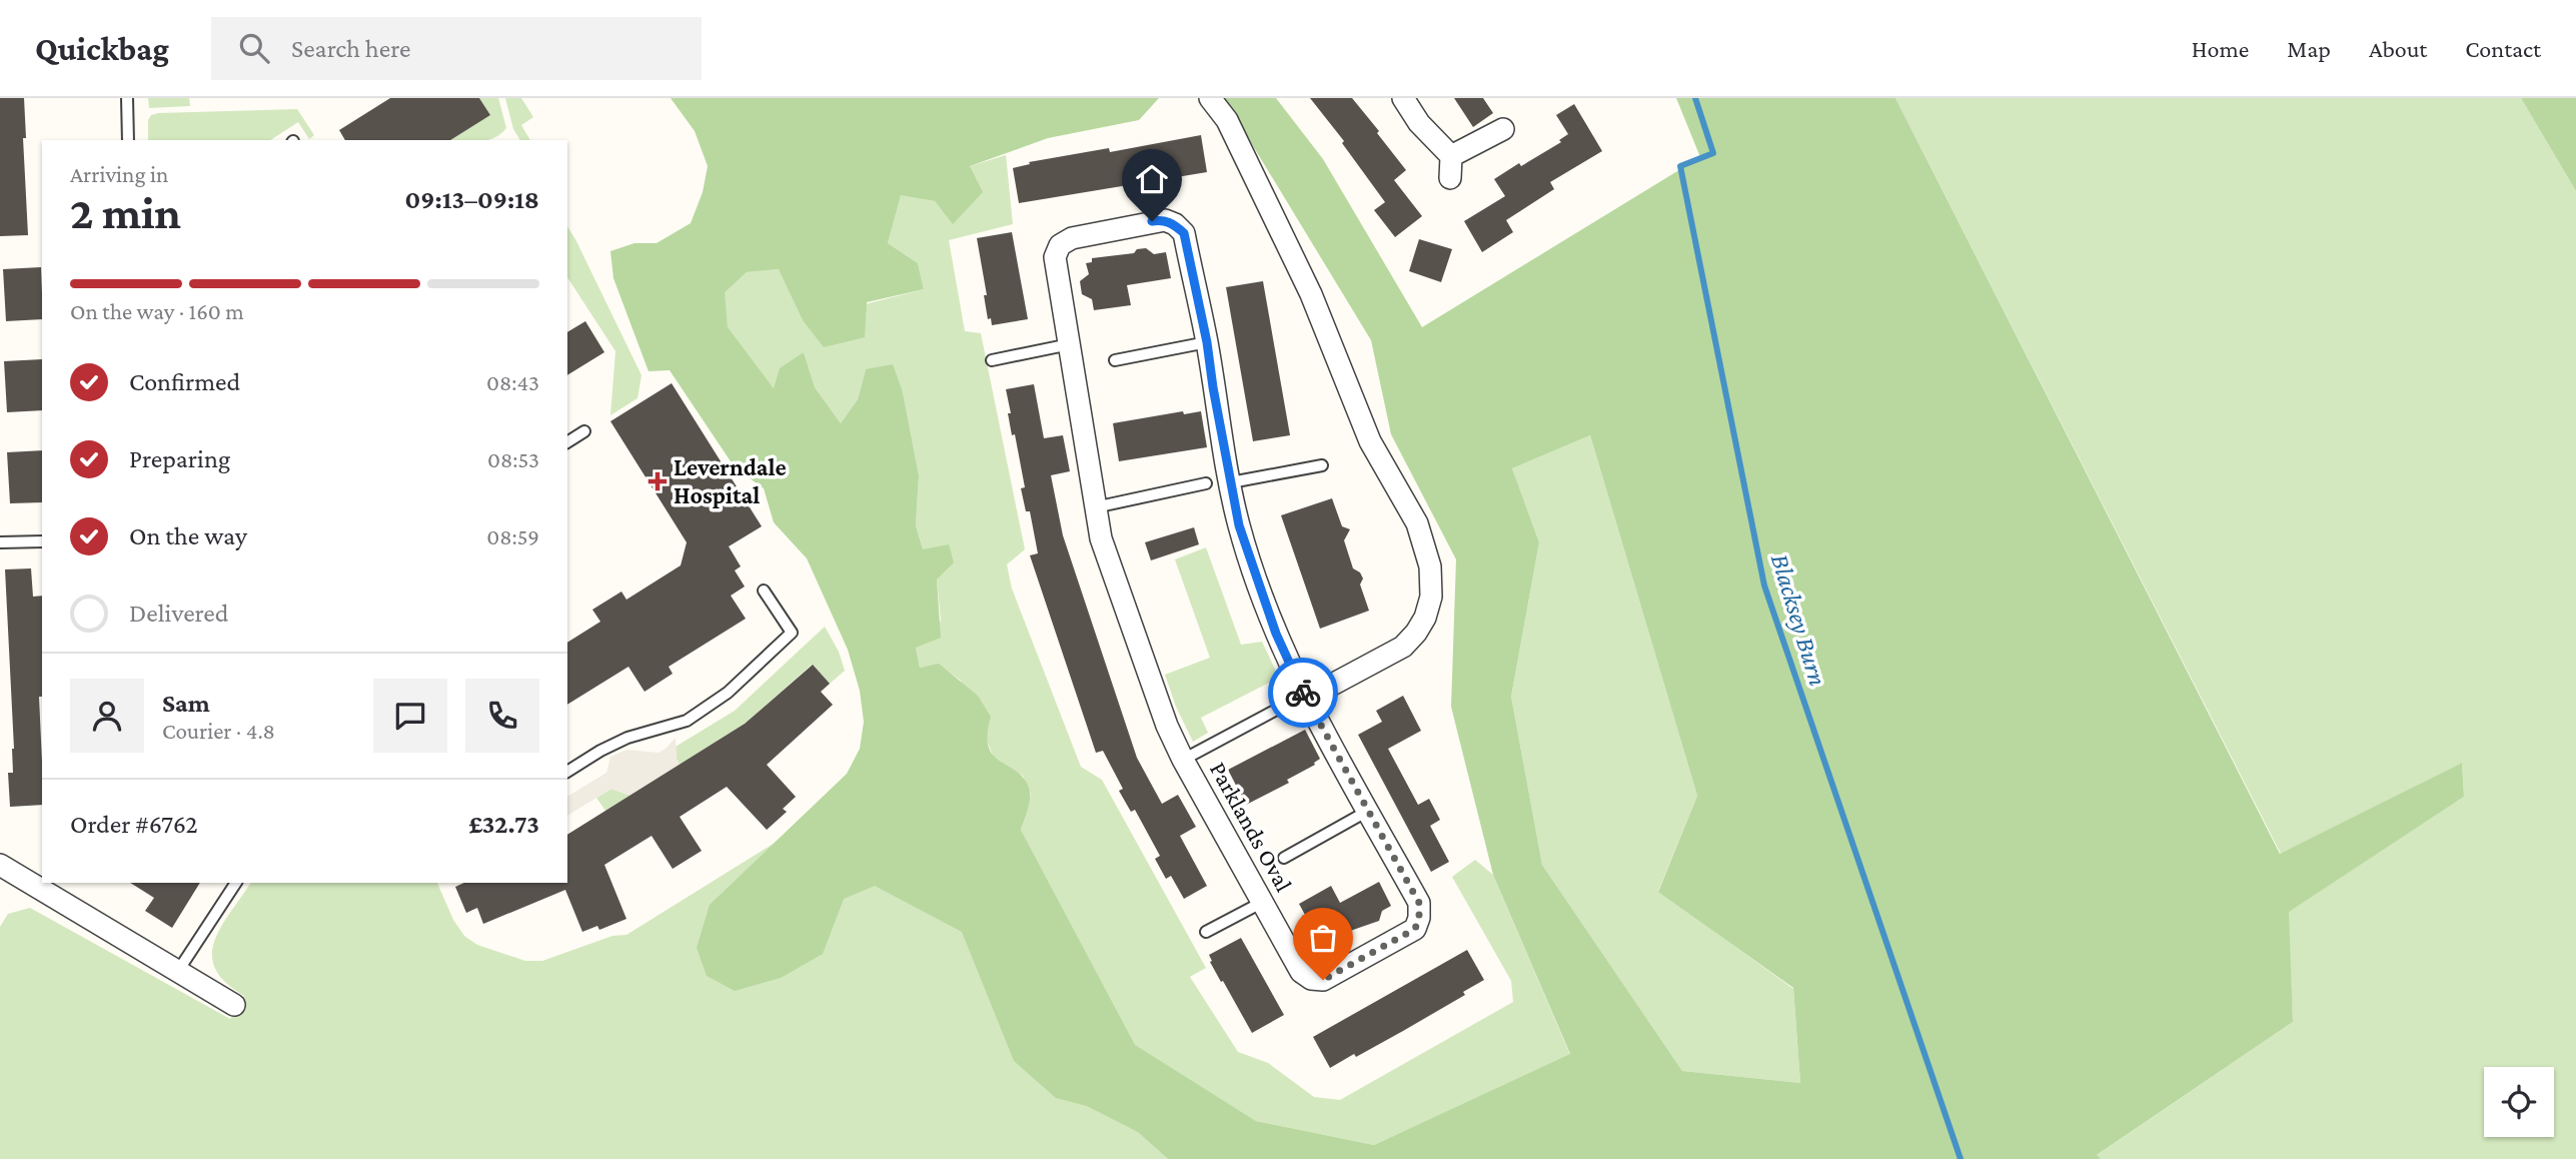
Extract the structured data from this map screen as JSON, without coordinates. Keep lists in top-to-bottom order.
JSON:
{
  "streets": {
    "street": ["Parklands Oval"]
  },
  "water": ["Blacksey Burn"],
  "places": {
    "health": ["Leverndale Hospital"]
  },
  "page": {
    "header": "Quickbag",
    "search": "Search here",
    "nav": [
      "Home",
      "Map",
      "About",
      "Contact"
    ],
    "heading": ["2 min", "Arriving in", "09:13–09:18"],
    "panel": [
      "Sam",
      "Courier · 4.8",
      "Order #6762",
      "£32.73"
    ],
    "bar": "On the way · 160 m",
    "list": [
      ["Confirmed", "08:43"],
      ["Preparing", "08:53"],
      ["On the way", "08:59"],
      "Delivered"
    ]
  }
}
